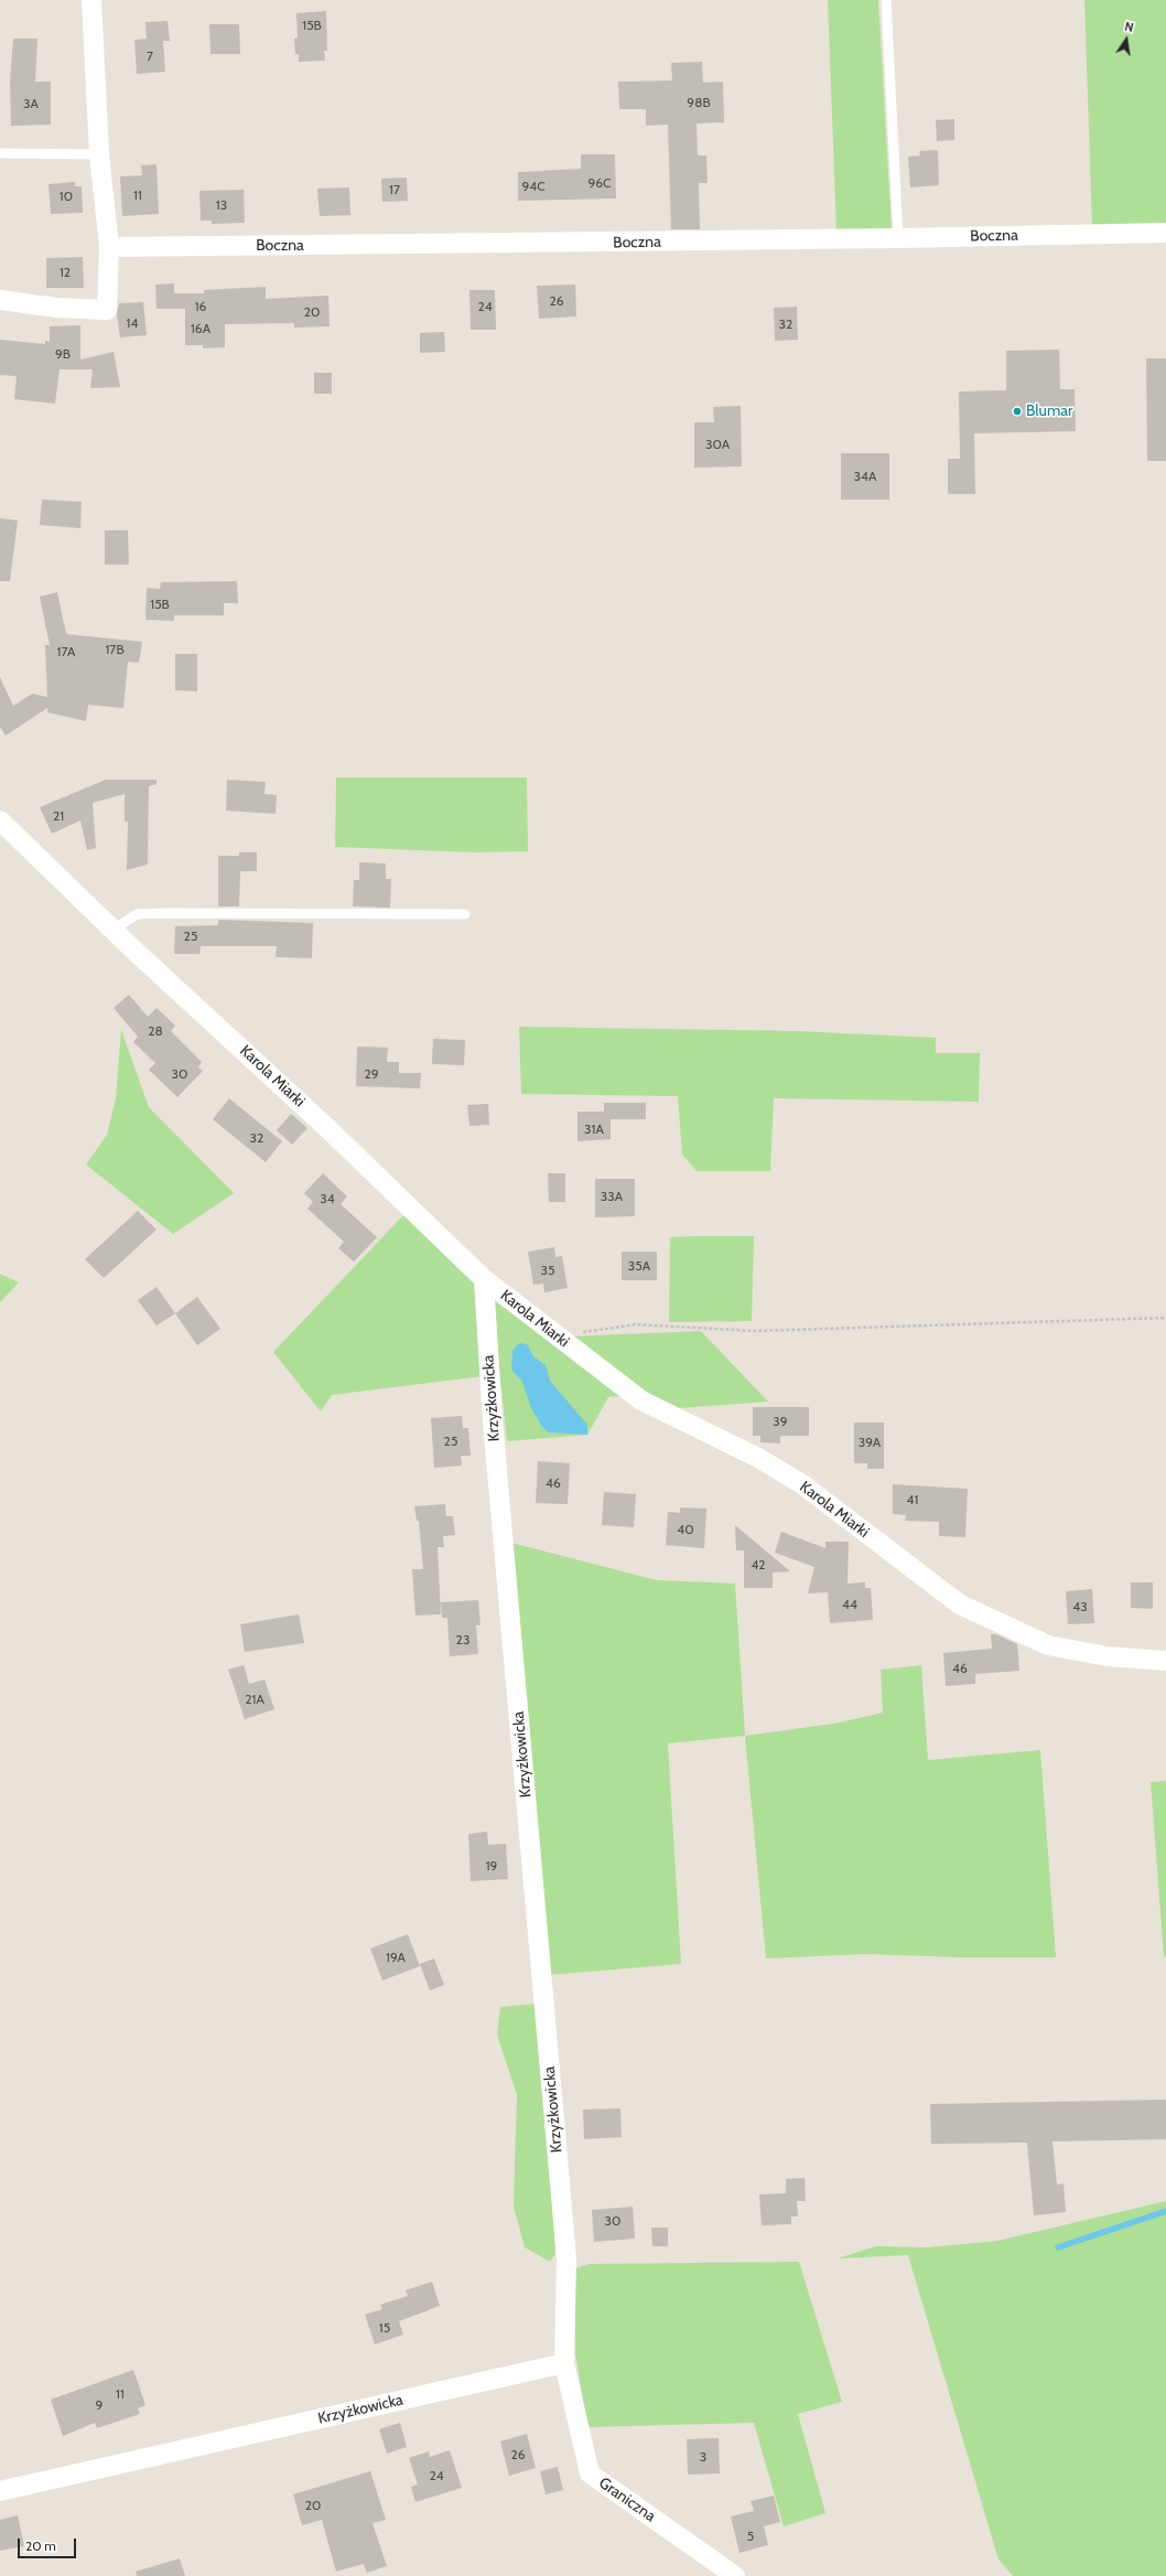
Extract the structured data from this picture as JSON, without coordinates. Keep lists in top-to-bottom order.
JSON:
{
  "streets": {
    "street": [
      "Boczna",
      "Karola Miarki",
      "Krzyżkowicka",
      "Graniczna"
    ]
  },
  "crossings": [
    ["Karola Miarki", "Krzyżkowicka"],
    ["Krzyżkowicka", "Graniczna"]
  ],
  "places": ["Blumar"],
  "house_numbers": [
    "15B",
    "7",
    "98B",
    "3A",
    "96C",
    "94C",
    "17",
    "11",
    "10",
    "13",
    "12",
    "26",
    "16",
    "24",
    "20",
    "14",
    "32",
    "16A",
    "9B",
    "30A",
    "34A",
    "15B",
    "17B",
    "17A",
    "21",
    "25",
    "28",
    "30",
    "29",
    "31A",
    "32",
    "33A",
    "34",
    "35A",
    "35",
    "39",
    "25",
    "39A",
    "46",
    "41",
    "40",
    "42",
    "44",
    "43",
    "23",
    "46",
    "21A",
    "19",
    "19A",
    "30",
    "15",
    "11",
    "9",
    "26",
    "3",
    "24",
    "20",
    "5"
  ],
  "scale_bar": "20 m",
  "north": "top"
}
